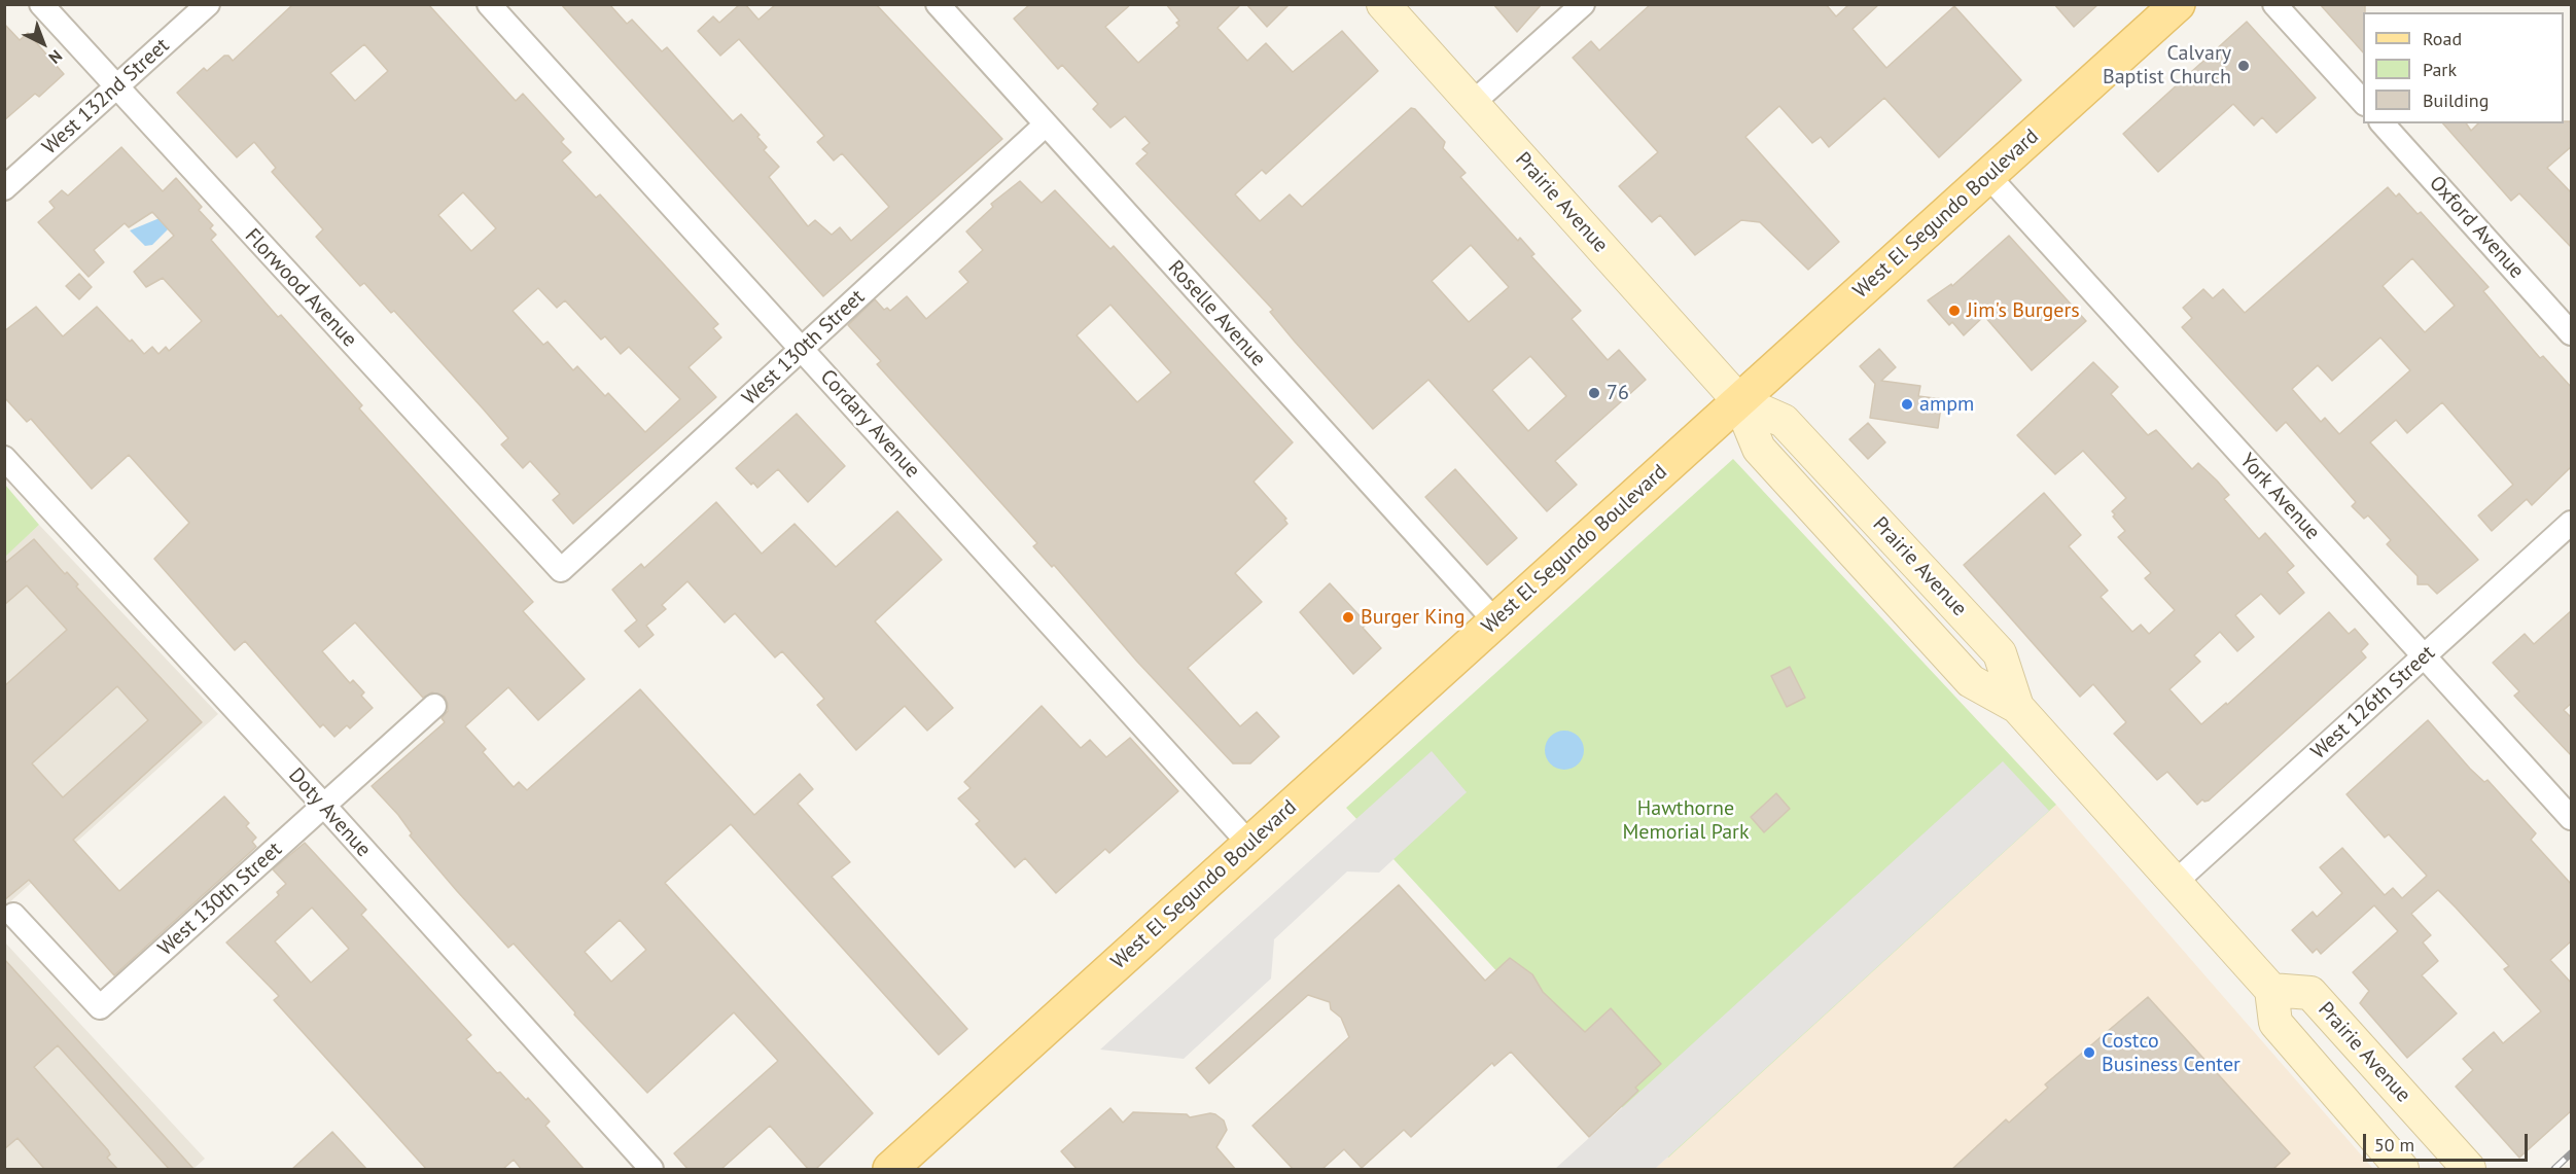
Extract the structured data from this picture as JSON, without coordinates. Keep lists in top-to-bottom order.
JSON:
{
  "streets": {
    "main road": ["Prairie Avenue", "West El Segundo Boulevard"],
    "street": [
      "West 132nd Street",
      "Oxford Avenue",
      "Florwood Avenue",
      "Roselle Avenue",
      "West 130th Street",
      "Cordary Avenue",
      "York Avenue",
      "West 126th Street",
      "Doty Avenue"
    ]
  },
  "crossings": [
    ["West 132nd Street", "Florwood Avenue"],
    ["Prairie Avenue", "West El Segundo Boulevard"],
    ["Prairie Avenue", "West 126th Street"],
    ["West El Segundo Boulevard", "Roselle Avenue"],
    ["West El Segundo Boulevard", "Cordary Avenue"],
    ["West El Segundo Boulevard", "York Avenue"],
    ["Florwood Avenue", "West 130th Street"],
    ["Roselle Avenue", "West 130th Street"],
    ["West 130th Street", "Cordary Avenue"],
    ["West 130th Street", "Doty Avenue"],
    ["York Avenue", "West 126th Street"]
  ],
  "parks": ["Hawthorne Memorial Park"],
  "places": [
    "Calvary Baptist Church",
    "Jim's Burgers",
    "76",
    "ampm",
    "Burger King",
    "Costco Business Center"
  ],
  "legend": ["Road", "Park", "Building"],
  "scale_bar": "50 m",
  "north": "bottom right"
}
